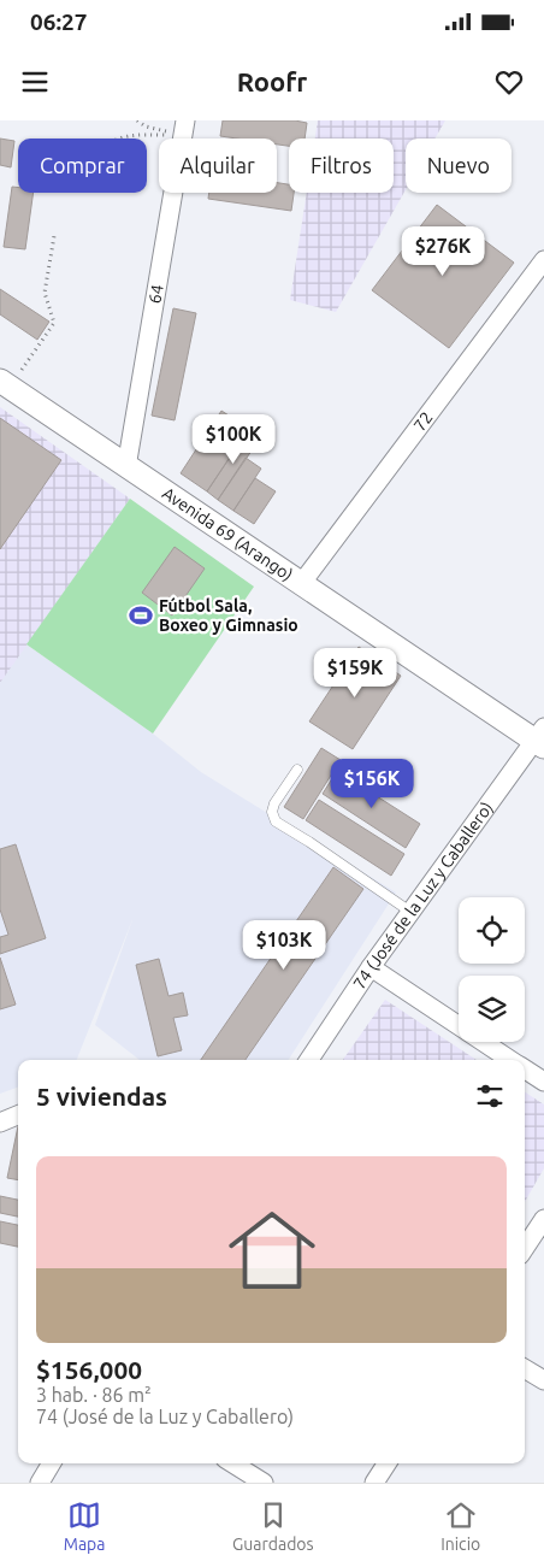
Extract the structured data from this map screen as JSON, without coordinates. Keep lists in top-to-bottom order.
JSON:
{
  "streets": {
    "street": [
      "64",
      "72",
      "Avenida 69 (Arango)",
      "74 (José de la Luz y Caballero)"
    ]
  },
  "crossings": [
    ["64", "Avenida 69 (Arango)"],
    ["72", "Avenida 69 (Arango)"],
    ["Avenida 69 (Arango)", "74 (José de la Luz y Caballero)"]
  ],
  "places": {
    "sports": ["Fútbol Sala, Boxeo y Gimnasio"]
  },
  "page": {
    "status": "06:27",
    "header": "Roofr",
    "chip": [
      "Comprar",
      "Alquilar",
      "Filtros",
      "Nuevo"
    ],
    "price": [
      "$276K",
      "$100K",
      "$159K",
      "$156K",
      "$103K"
    ],
    "heading": "5 viviendas",
    "list": [
      {
        "name": "$156,000",
        "note": "3 hab. · 86 m² · 74 (José de la Luz y Caballero)"
      }
    ],
    "tabs": ["Mapa", "Guardados", "Inicio"]
  }
}
